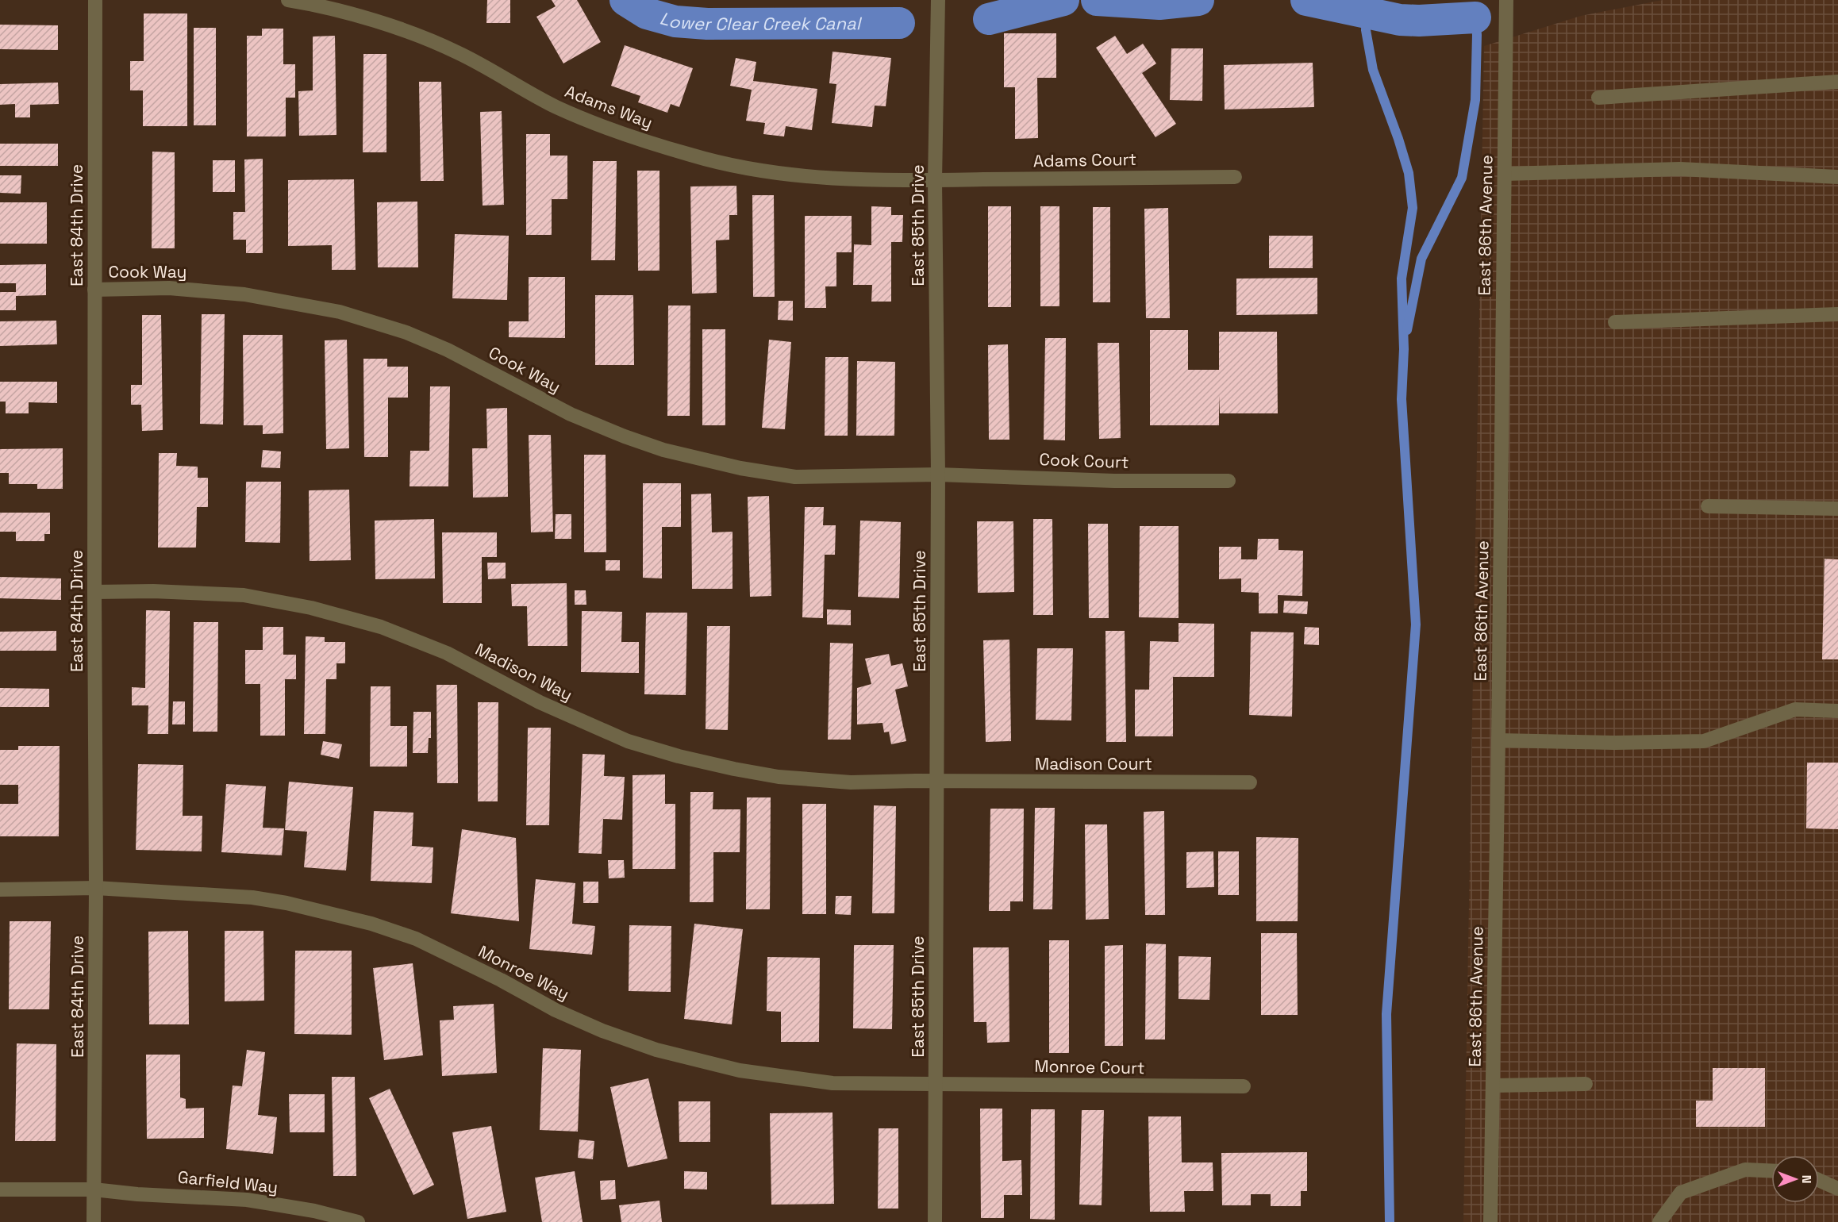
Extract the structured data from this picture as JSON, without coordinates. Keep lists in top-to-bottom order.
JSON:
{
  "streets": {
    "street": [
      "Adams Way",
      "Adams Court",
      "East 84th Drive",
      "East 85th Drive",
      "East 86th Avenue",
      "Cook Way",
      "Cook Court",
      "Madison Way",
      "Madison Court",
      "Monroe Way",
      "Monroe Court",
      "Garfield Way"
    ]
  },
  "crossings": [
    ["Adams Way", "Adams Court"],
    ["Adams Way", "East 85th Drive"],
    ["Adams Court", "East 85th Drive"],
    ["East 84th Drive", "Cook Way"],
    ["East 84th Drive", "Madison Way"],
    ["East 84th Drive", "Monroe Way"],
    ["East 84th Drive", "Garfield Way"],
    ["East 85th Drive", "Cook Way"],
    ["East 85th Drive", "Cook Court"],
    ["East 85th Drive", "Madison Way"],
    ["East 85th Drive", "Madison Court"],
    ["East 85th Drive", "Monroe Way"],
    ["East 85th Drive", "Monroe Court"],
    ["Cook Way", "Cook Court"],
    ["Madison Way", "Madison Court"],
    ["Monroe Way", "Monroe Court"]
  ],
  "water": ["Lower Clear Creek Canal"],
  "north": "right"
}
